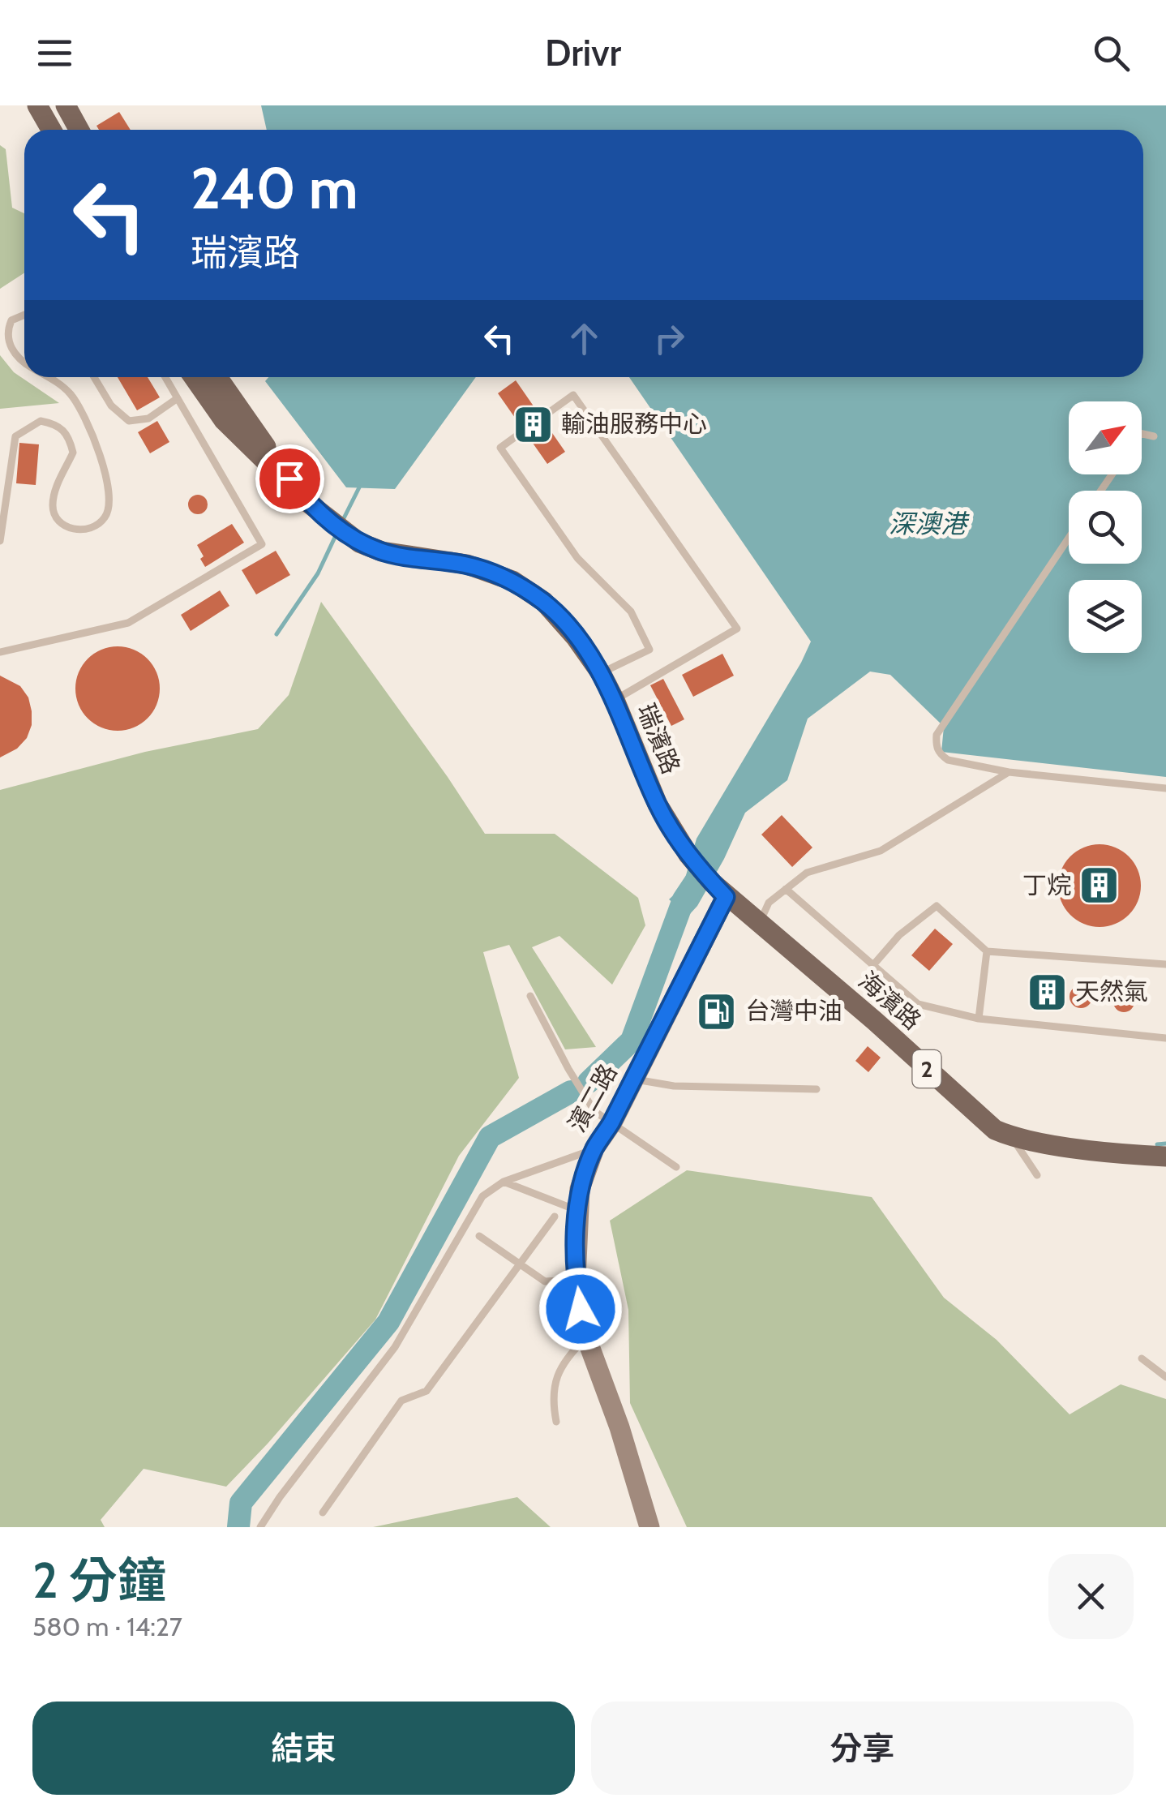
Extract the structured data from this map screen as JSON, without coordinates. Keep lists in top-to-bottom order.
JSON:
{
  "streets": {
    "main road": ["瑞濱路", "海濱路", "2"],
    "street": ["濱二路"]
  },
  "crossings": [
    ["瑞濱路", "海濱路"],
    ["瑞濱路", "2"],
    ["瑞濱路", "濱二路"],
    ["海濱路", "濱二路"]
  ],
  "water": ["深澳港"],
  "places": {
    "building": ["輸油服務中心", "丁烷", "天然氣"],
    "fuel station": ["台灣中油"]
  },
  "north": "top right",
  "page": {
    "header": "Drivr",
    "turn": ["240 m", "瑞濱路"],
    "heading": ["2 分鐘", "580 m · 14:27"],
    "buttons": ["結束", "分享"]
  }
}
